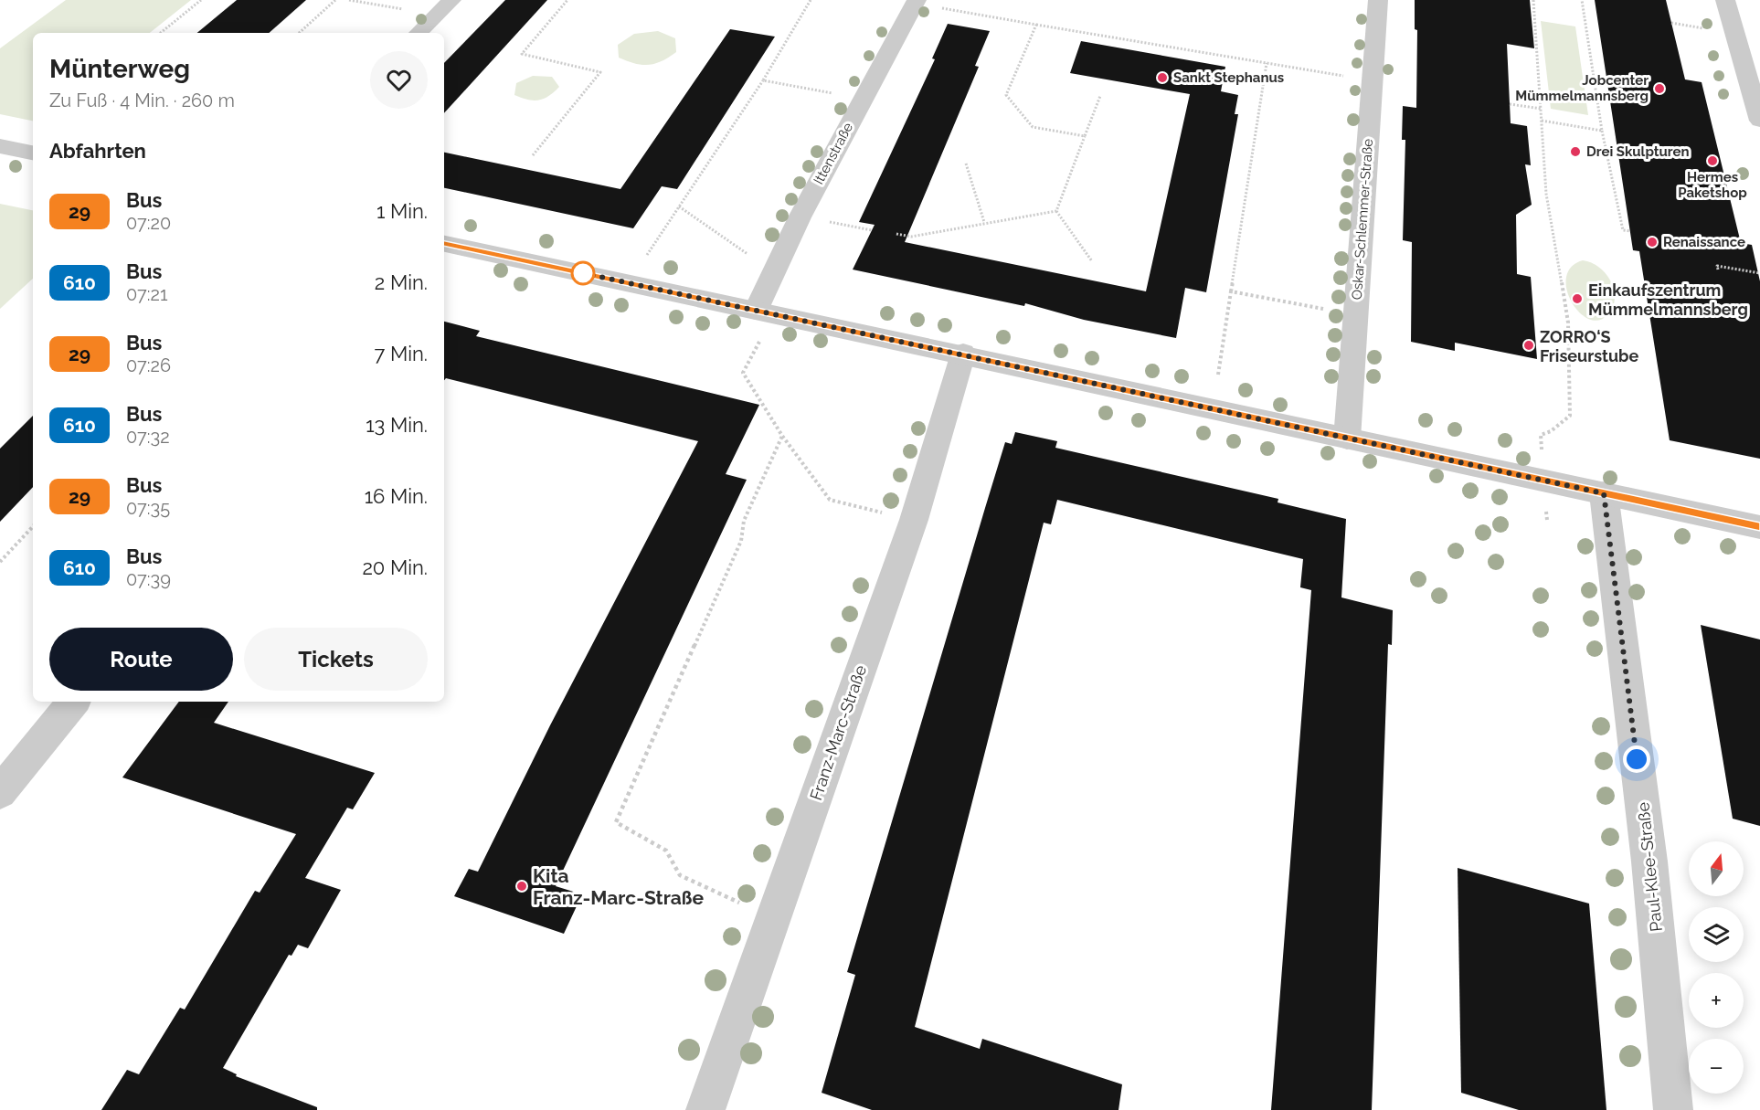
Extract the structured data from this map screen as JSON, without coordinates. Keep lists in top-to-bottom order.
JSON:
{
  "streets": {
    "street": [
      "Ittenstraße",
      "Oskar-Schlemmer-Straße",
      "Franz-Marc-Straße",
      "Paul-Klee-Straße"
    ]
  },
  "places": [
    "Sankt Stephanus",
    "Jobcenter Mümmelmannsberg",
    "Drei Skulpturen",
    "Hermes Paketshop",
    "Renaissance",
    "Einkaufszentrum Mümmelmannsberg",
    "ZORRO‘S Friseurstube",
    "Kita Franz-Marc-Straße"
  ],
  "lines": ["bus line 29"],
  "north": "top",
  "page": {
    "heading": [
      ["Münterweg", "Zu Fuß · 4 Min. · 260 m"],
      "Abfahrten"
    ],
    "list": [
      {
        "mark": "29",
        "name": "Bus",
        "note": "07:20",
        "value": "1 Min."
      },
      {
        "mark": "610",
        "name": "Bus",
        "note": "07:21",
        "value": "2 Min."
      },
      {
        "mark": "29",
        "name": "Bus",
        "note": "07:26",
        "value": "7 Min."
      },
      {
        "mark": "610",
        "name": "Bus",
        "note": "07:32",
        "value": "13 Min."
      },
      {
        "mark": "29",
        "name": "Bus",
        "note": "07:35",
        "value": "16 Min."
      },
      {
        "mark": "610",
        "name": "Bus",
        "note": "07:39",
        "value": "20 Min."
      }
    ],
    "buttons": ["Route", "Tickets"],
    "map_buttons": ["+", "−"]
  }
}
